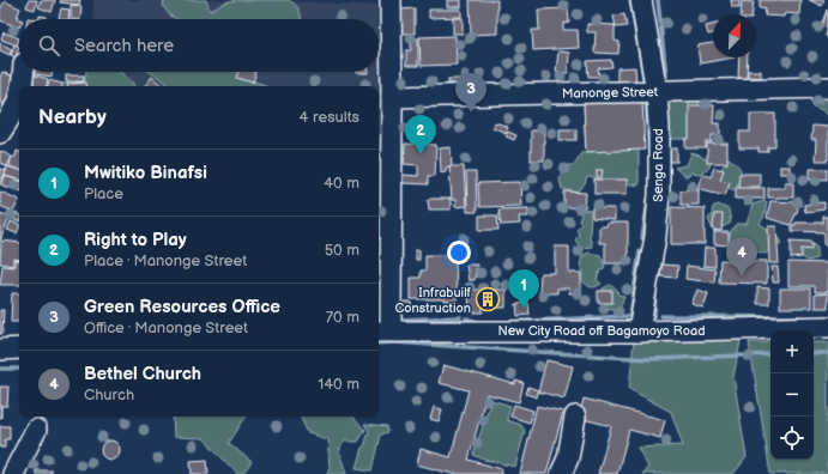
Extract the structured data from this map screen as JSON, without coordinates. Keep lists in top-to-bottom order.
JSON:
{
  "streets": {
    "street": ["Manonge Street", "Senga Road", "New City Road off Bagamoyo Road"]
  },
  "crossings": [
    ["Manonge Street", "Senga Road"],
    ["Senga Road", "New City Road off Bagamoyo Road"]
  ],
  "places": {
    "building": ["Infrabuilf Construction"]
  },
  "north": "top right",
  "page": {
    "search": "Search here",
    "pins": [
      "3",
      "2",
      "4",
      "1"
    ],
    "heading": ["Nearby", "4 results"],
    "list": [
      {
        "mark": "1",
        "name": "Mwitiko Binafsi",
        "note": "Place",
        "value": "40 m"
      },
      {
        "mark": "2",
        "name": "Right to Play",
        "note": "Place · Manonge Street",
        "value": "50 m"
      },
      {
        "mark": "3",
        "name": "Green Resources Office",
        "note": "Office · Manonge Street",
        "value": "70 m"
      },
      {
        "mark": "4",
        "name": "Bethel Church",
        "note": "Church",
        "value": "140 m"
      }
    ],
    "map_buttons": ["+", "−"]
  }
}
